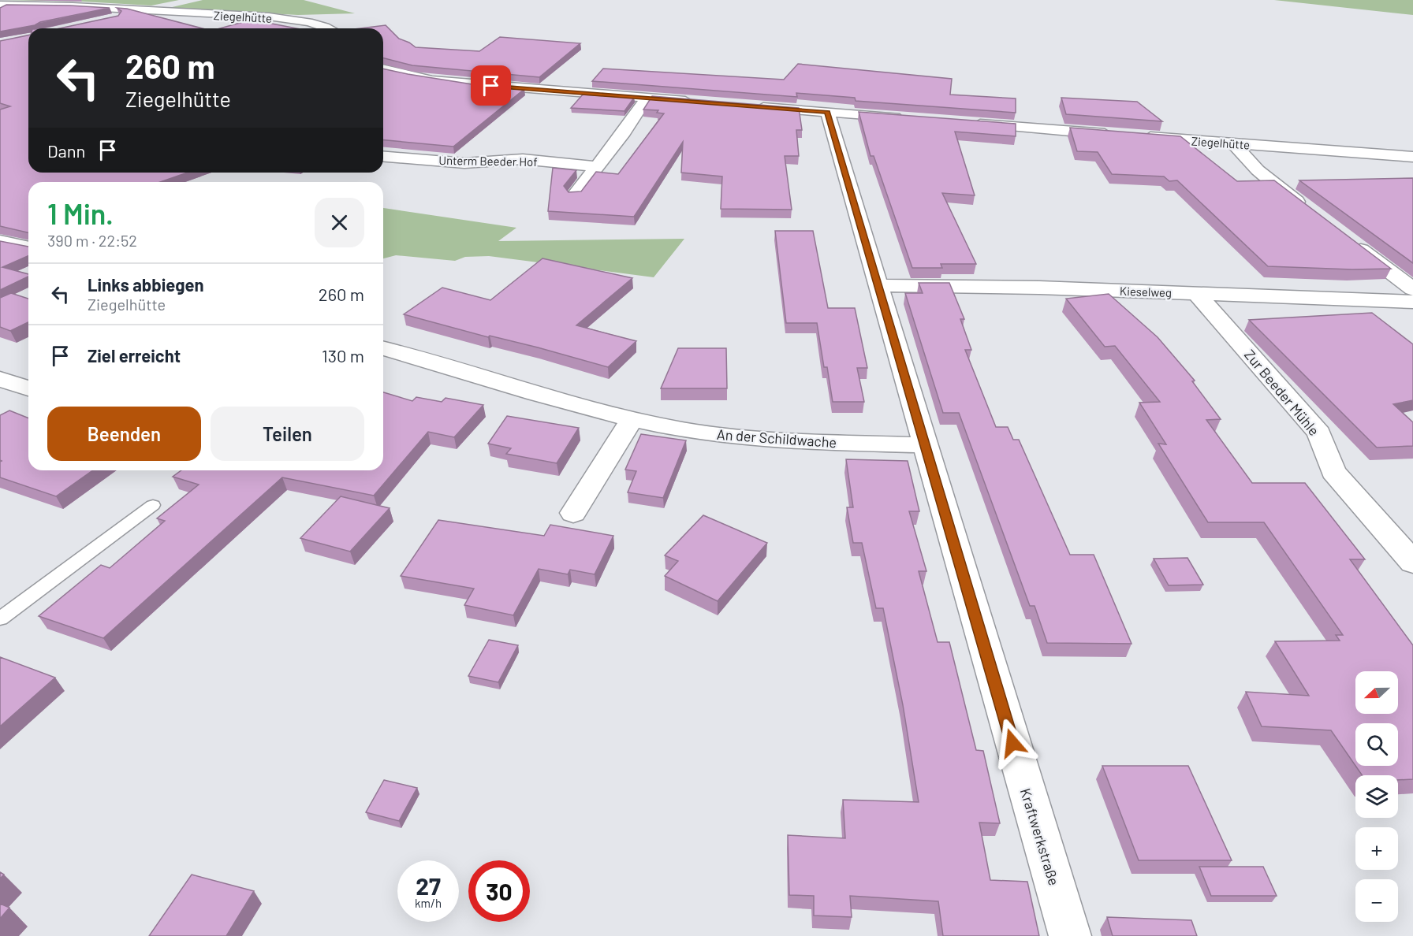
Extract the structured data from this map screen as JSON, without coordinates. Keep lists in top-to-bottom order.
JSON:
{
  "streets": {
    "street": [
      "Ziegelhütte",
      "Unterm Beeder Hof",
      "Kieselweg",
      "Zur Beeder Mühle",
      "An der Schildwache",
      "Kraftwerkstraße"
    ]
  },
  "crossings": [
    ["Kieselweg", "Zur Beeder Mühle"],
    ["Kieselweg", "Kraftwerkstraße"],
    ["An der Schildwache", "Kraftwerkstraße"]
  ],
  "north": "left",
  "page": {
    "turn": ["260 m", "Ziegelhütte"],
    "then": "Dann",
    "heading": ["1 Min.", "390 m · 22:52"],
    "list": [
      {
        "name": "Links abbiegen",
        "note": "Ziegelhütte",
        "value": "260 m"
      },
      {
        "name": "Ziel erreicht",
        "value": "130 m"
      }
    ],
    "buttons": ["Beenden", "Teilen"],
    "map_buttons": ["+", "−"],
    "speed": "27 km/h",
    "limit": "30"
  }
}
